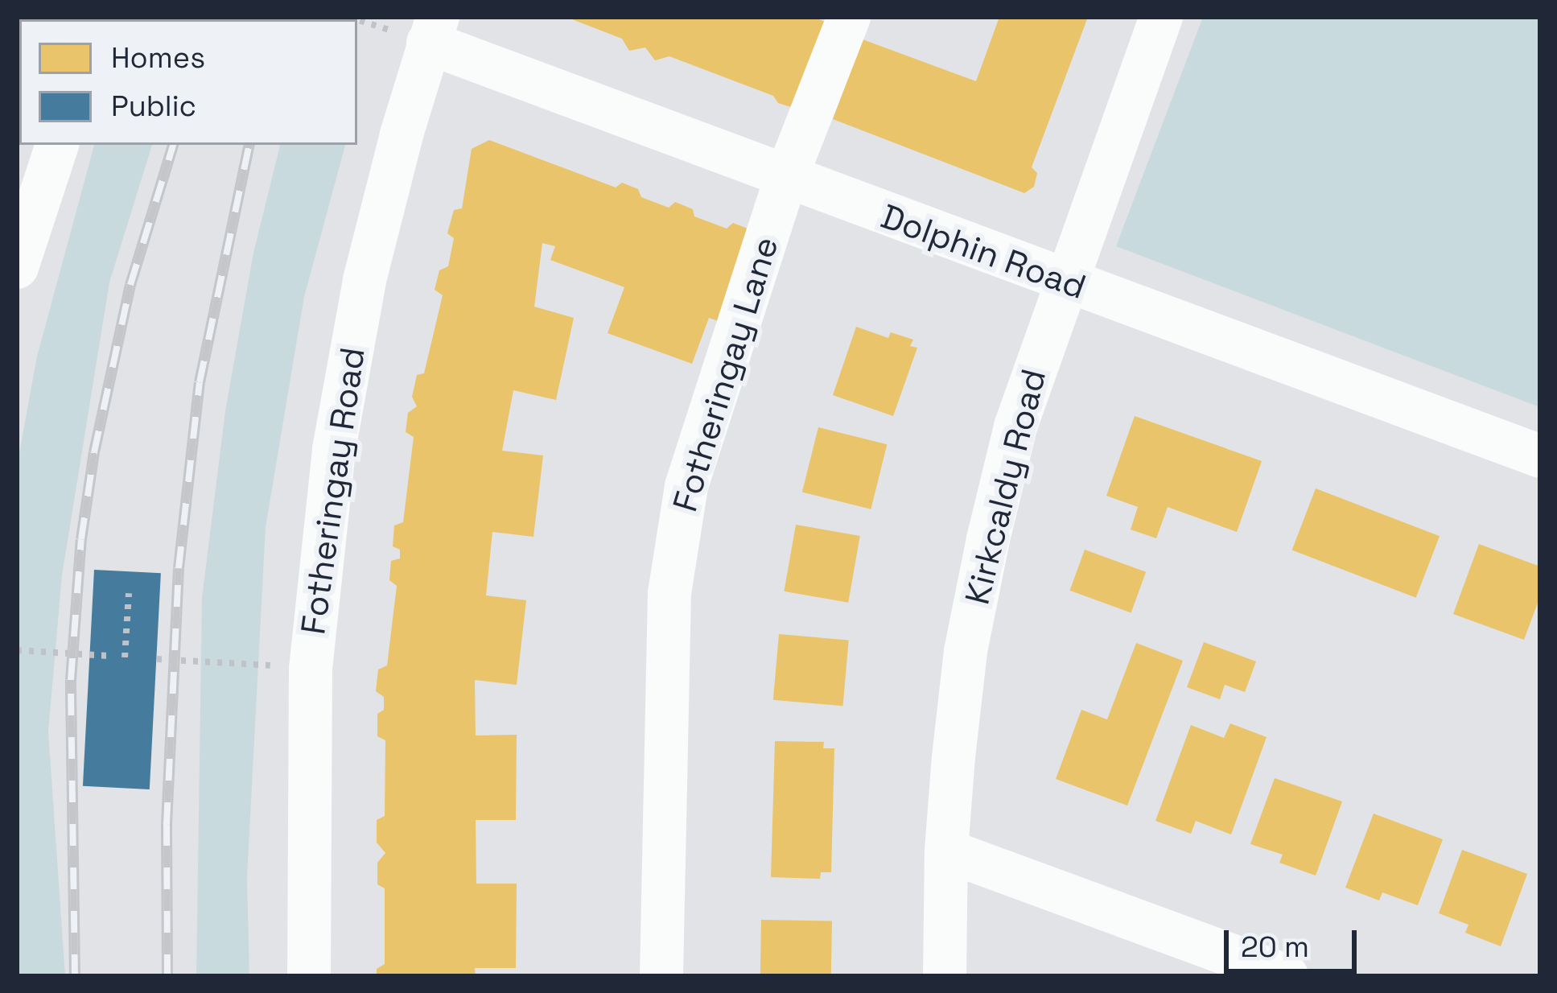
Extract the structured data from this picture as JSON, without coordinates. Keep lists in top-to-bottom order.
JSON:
{
  "streets": {
    "street": [
      "Dolphin Road",
      "Fotheringay Lane",
      "Kirkcaldy Road",
      "Fotheringay Road"
    ]
  },
  "crossings": [
    ["Dolphin Road", "Fotheringay Lane"],
    ["Dolphin Road", "Kirkcaldy Road"],
    ["Dolphin Road", "Fotheringay Road"]
  ],
  "legend": ["Homes", "Public"],
  "scale_bar": "20 m"
}
